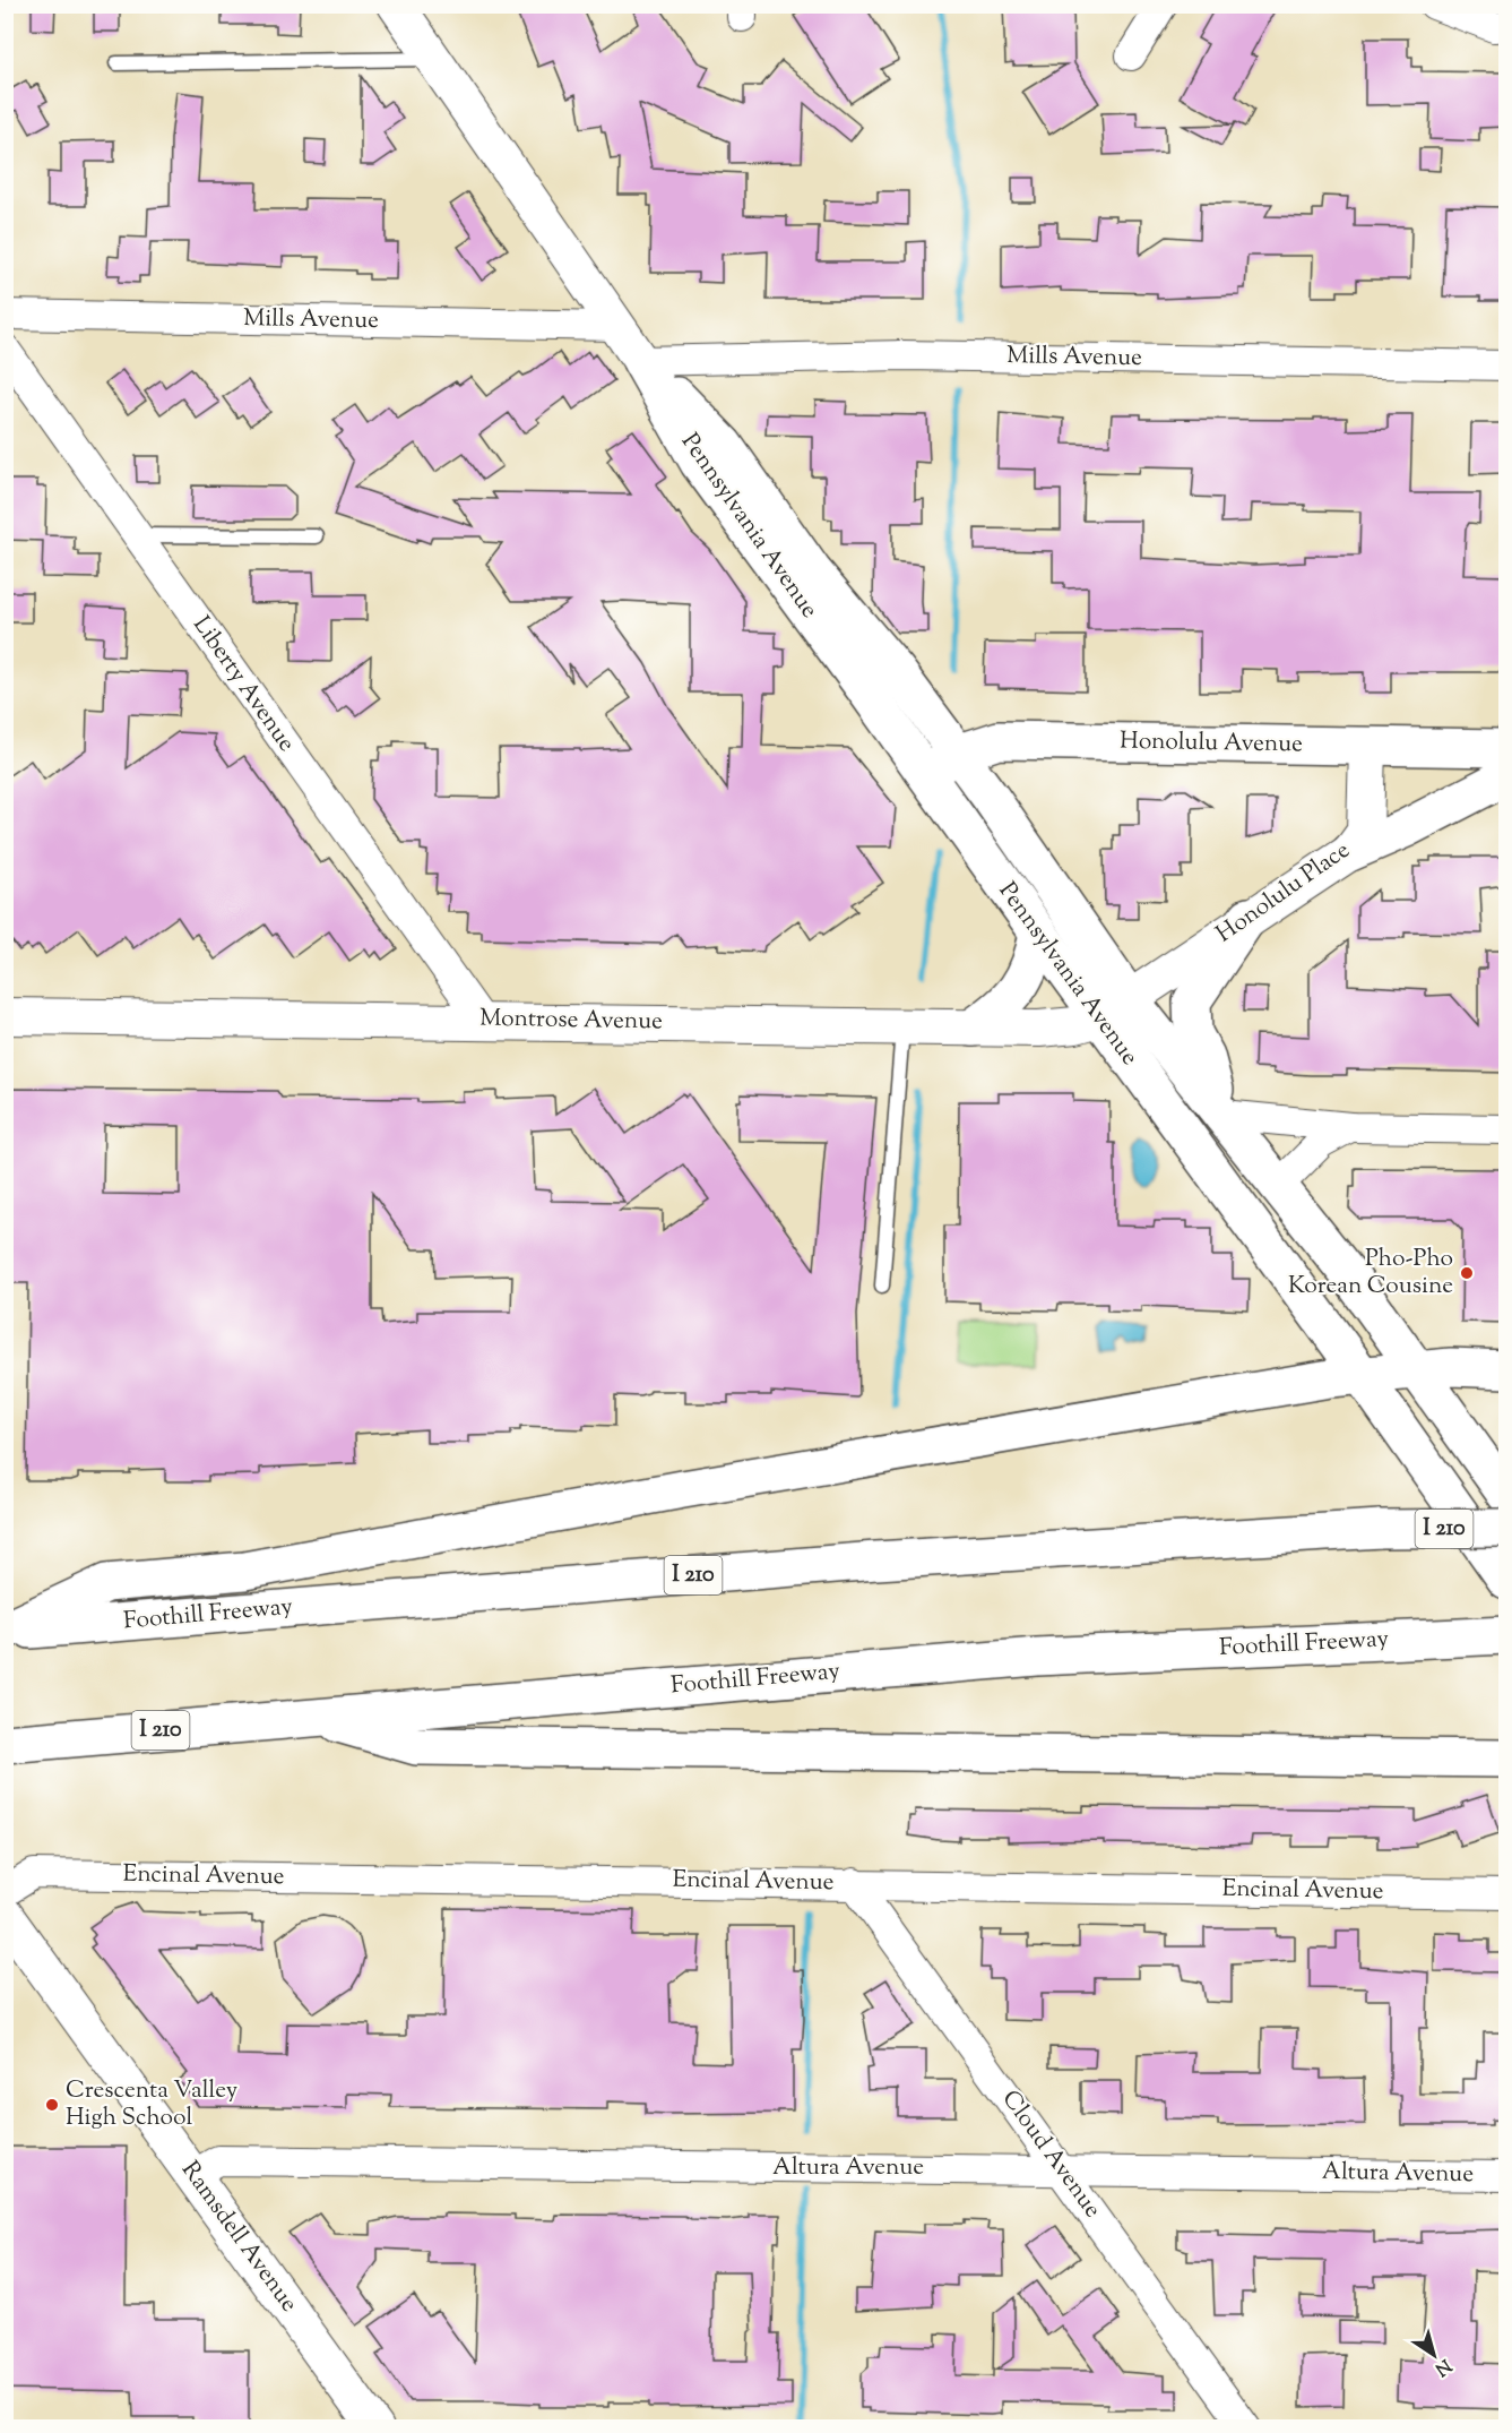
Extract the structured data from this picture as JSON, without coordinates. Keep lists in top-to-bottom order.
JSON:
{
  "streets": {
    "main road": [
      "Pennsylvania Avenue",
      "Honolulu Avenue",
      "I 210",
      "Foothill Freeway"
    ],
    "street": [
      "Mills Avenue",
      "Liberty Avenue",
      "Honolulu Place",
      "Montrose Avenue",
      "Encinal Avenue",
      "Cloud Avenue",
      "Altura Avenue",
      "Ramsdell Avenue"
    ]
  },
  "crossings": [
    ["Mills Avenue", "Pennsylvania Avenue"],
    ["Pennsylvania Avenue", "Honolulu Avenue"],
    ["Pennsylvania Avenue", "Honolulu Place"],
    ["Pennsylvania Avenue", "Montrose Avenue"],
    ["Liberty Avenue", "Montrose Avenue"],
    ["Honolulu Avenue", "Honolulu Place"],
    ["Honolulu Place", "Montrose Avenue"],
    ["Encinal Avenue", "Cloud Avenue"],
    ["Cloud Avenue", "Altura Avenue"],
    ["Altura Avenue", "Ramsdell Avenue"]
  ],
  "places": ["Pho-Pho Korean Cousine", "Crescenta Valley High School"],
  "north": "bottom right"
}
